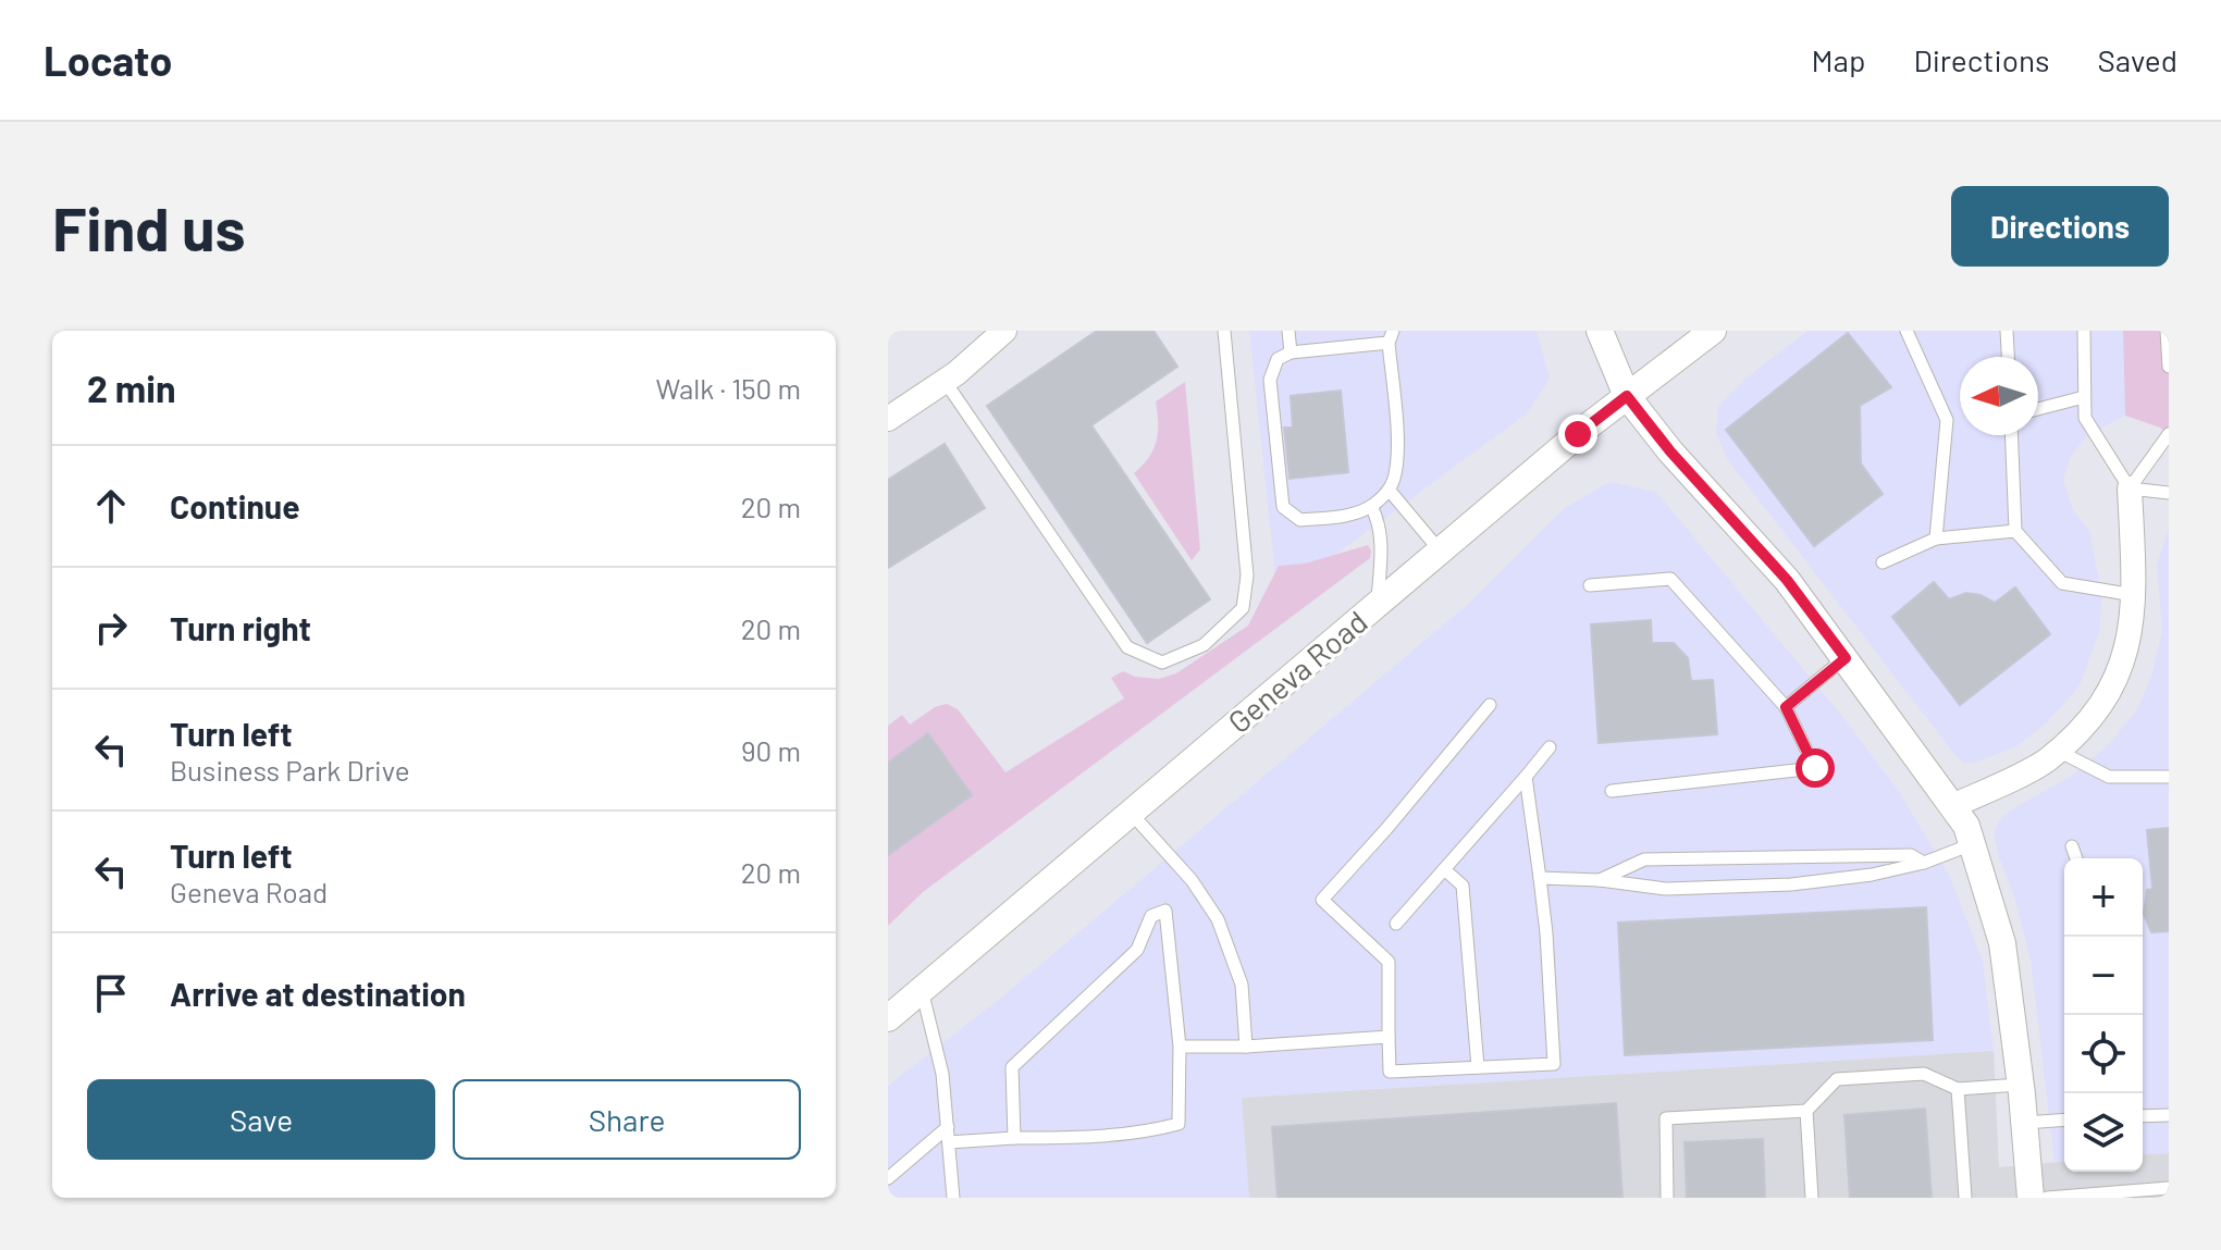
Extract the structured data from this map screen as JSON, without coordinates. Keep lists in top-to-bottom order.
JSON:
{
  "streets": {
    "main road": ["Geneva Road"]
  },
  "north": "left",
  "page": {
    "header": "Locato",
    "nav": ["Map", "Directions", "Saved"],
    "buttons": [
      "Directions",
      ["Save", "Share"]
    ],
    "title": "Find us",
    "heading": ["2 min", "Walk · 150 m"],
    "list": [
      ["Continue", "20 m"],
      ["Turn right", "20 m"],
      ["Turn left", "Business Park Drive", "90 m"],
      ["Turn left", "Geneva Road", "20 m"],
      "Arrive at destination"
    ],
    "map_buttons": ["+", "−"]
  }
}
